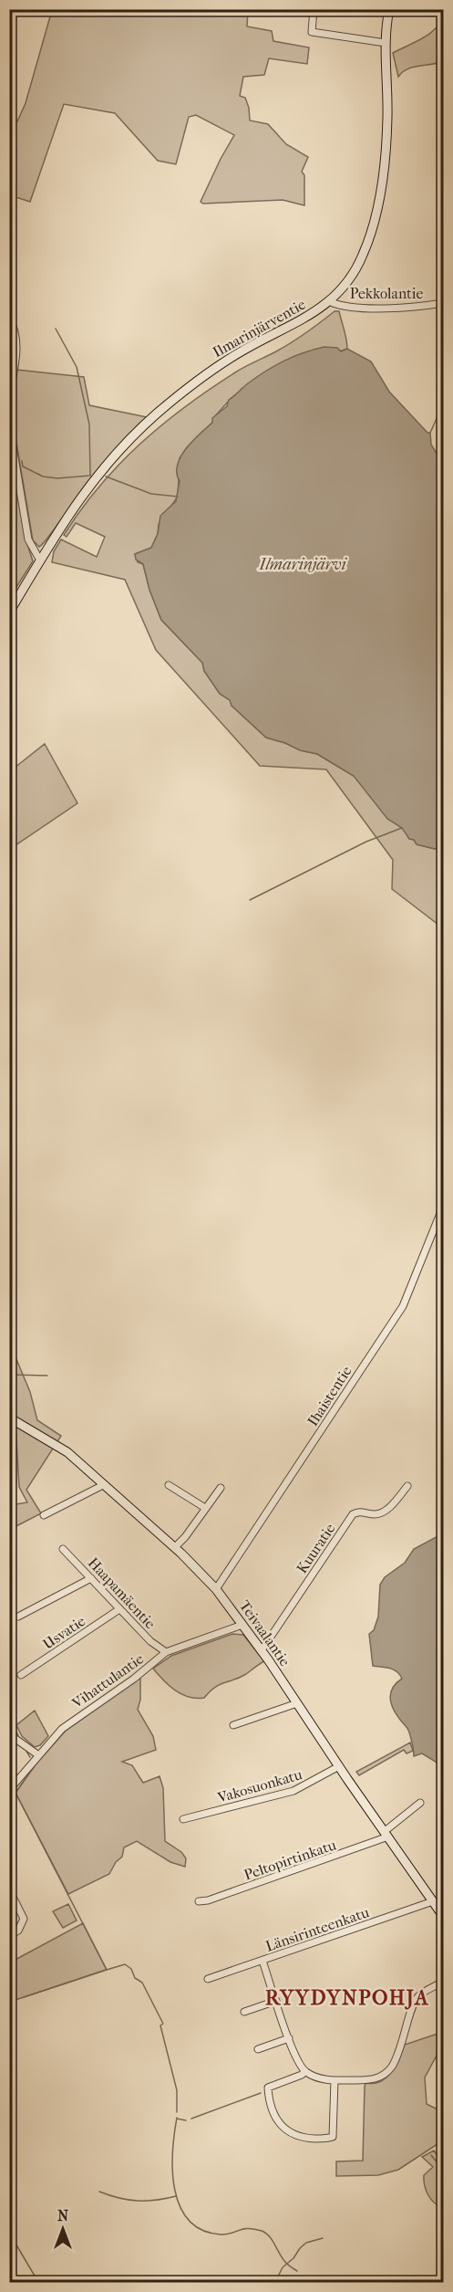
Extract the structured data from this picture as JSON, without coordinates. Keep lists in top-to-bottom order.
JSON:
{
  "streets": {
    "main road": ["Ilmarinjärventie", "Teivaalantie"],
    "street": [
      "Pekkolantie",
      "Ihaistentie",
      "Kuuratie",
      "Haapamäentie",
      "Usvatie",
      "Vihattulantie",
      "Vakosuonkatu",
      "Peltopirtinkatu",
      "Länsirinteenkatu"
    ]
  },
  "crossings": [
    ["Pekkolantie", "Ilmarinjärventie"],
    ["Ihaistentie", "Teivaalantie"],
    ["Kuuratie", "Teivaalantie"],
    ["Haapamäentie", "Usvatie"],
    ["Haapamäentie", "Vihattulantie"],
    ["Teivaalantie", "Vihattulantie"],
    ["Teivaalantie", "Vakosuonkatu"],
    ["Teivaalantie", "Peltopirtinkatu"],
    ["Teivaalantie", "Länsirinteenkatu"]
  ],
  "districts": ["RYYDYNPOHJA"],
  "water": ["Ilmarinjärvi"],
  "north": "top"
}
